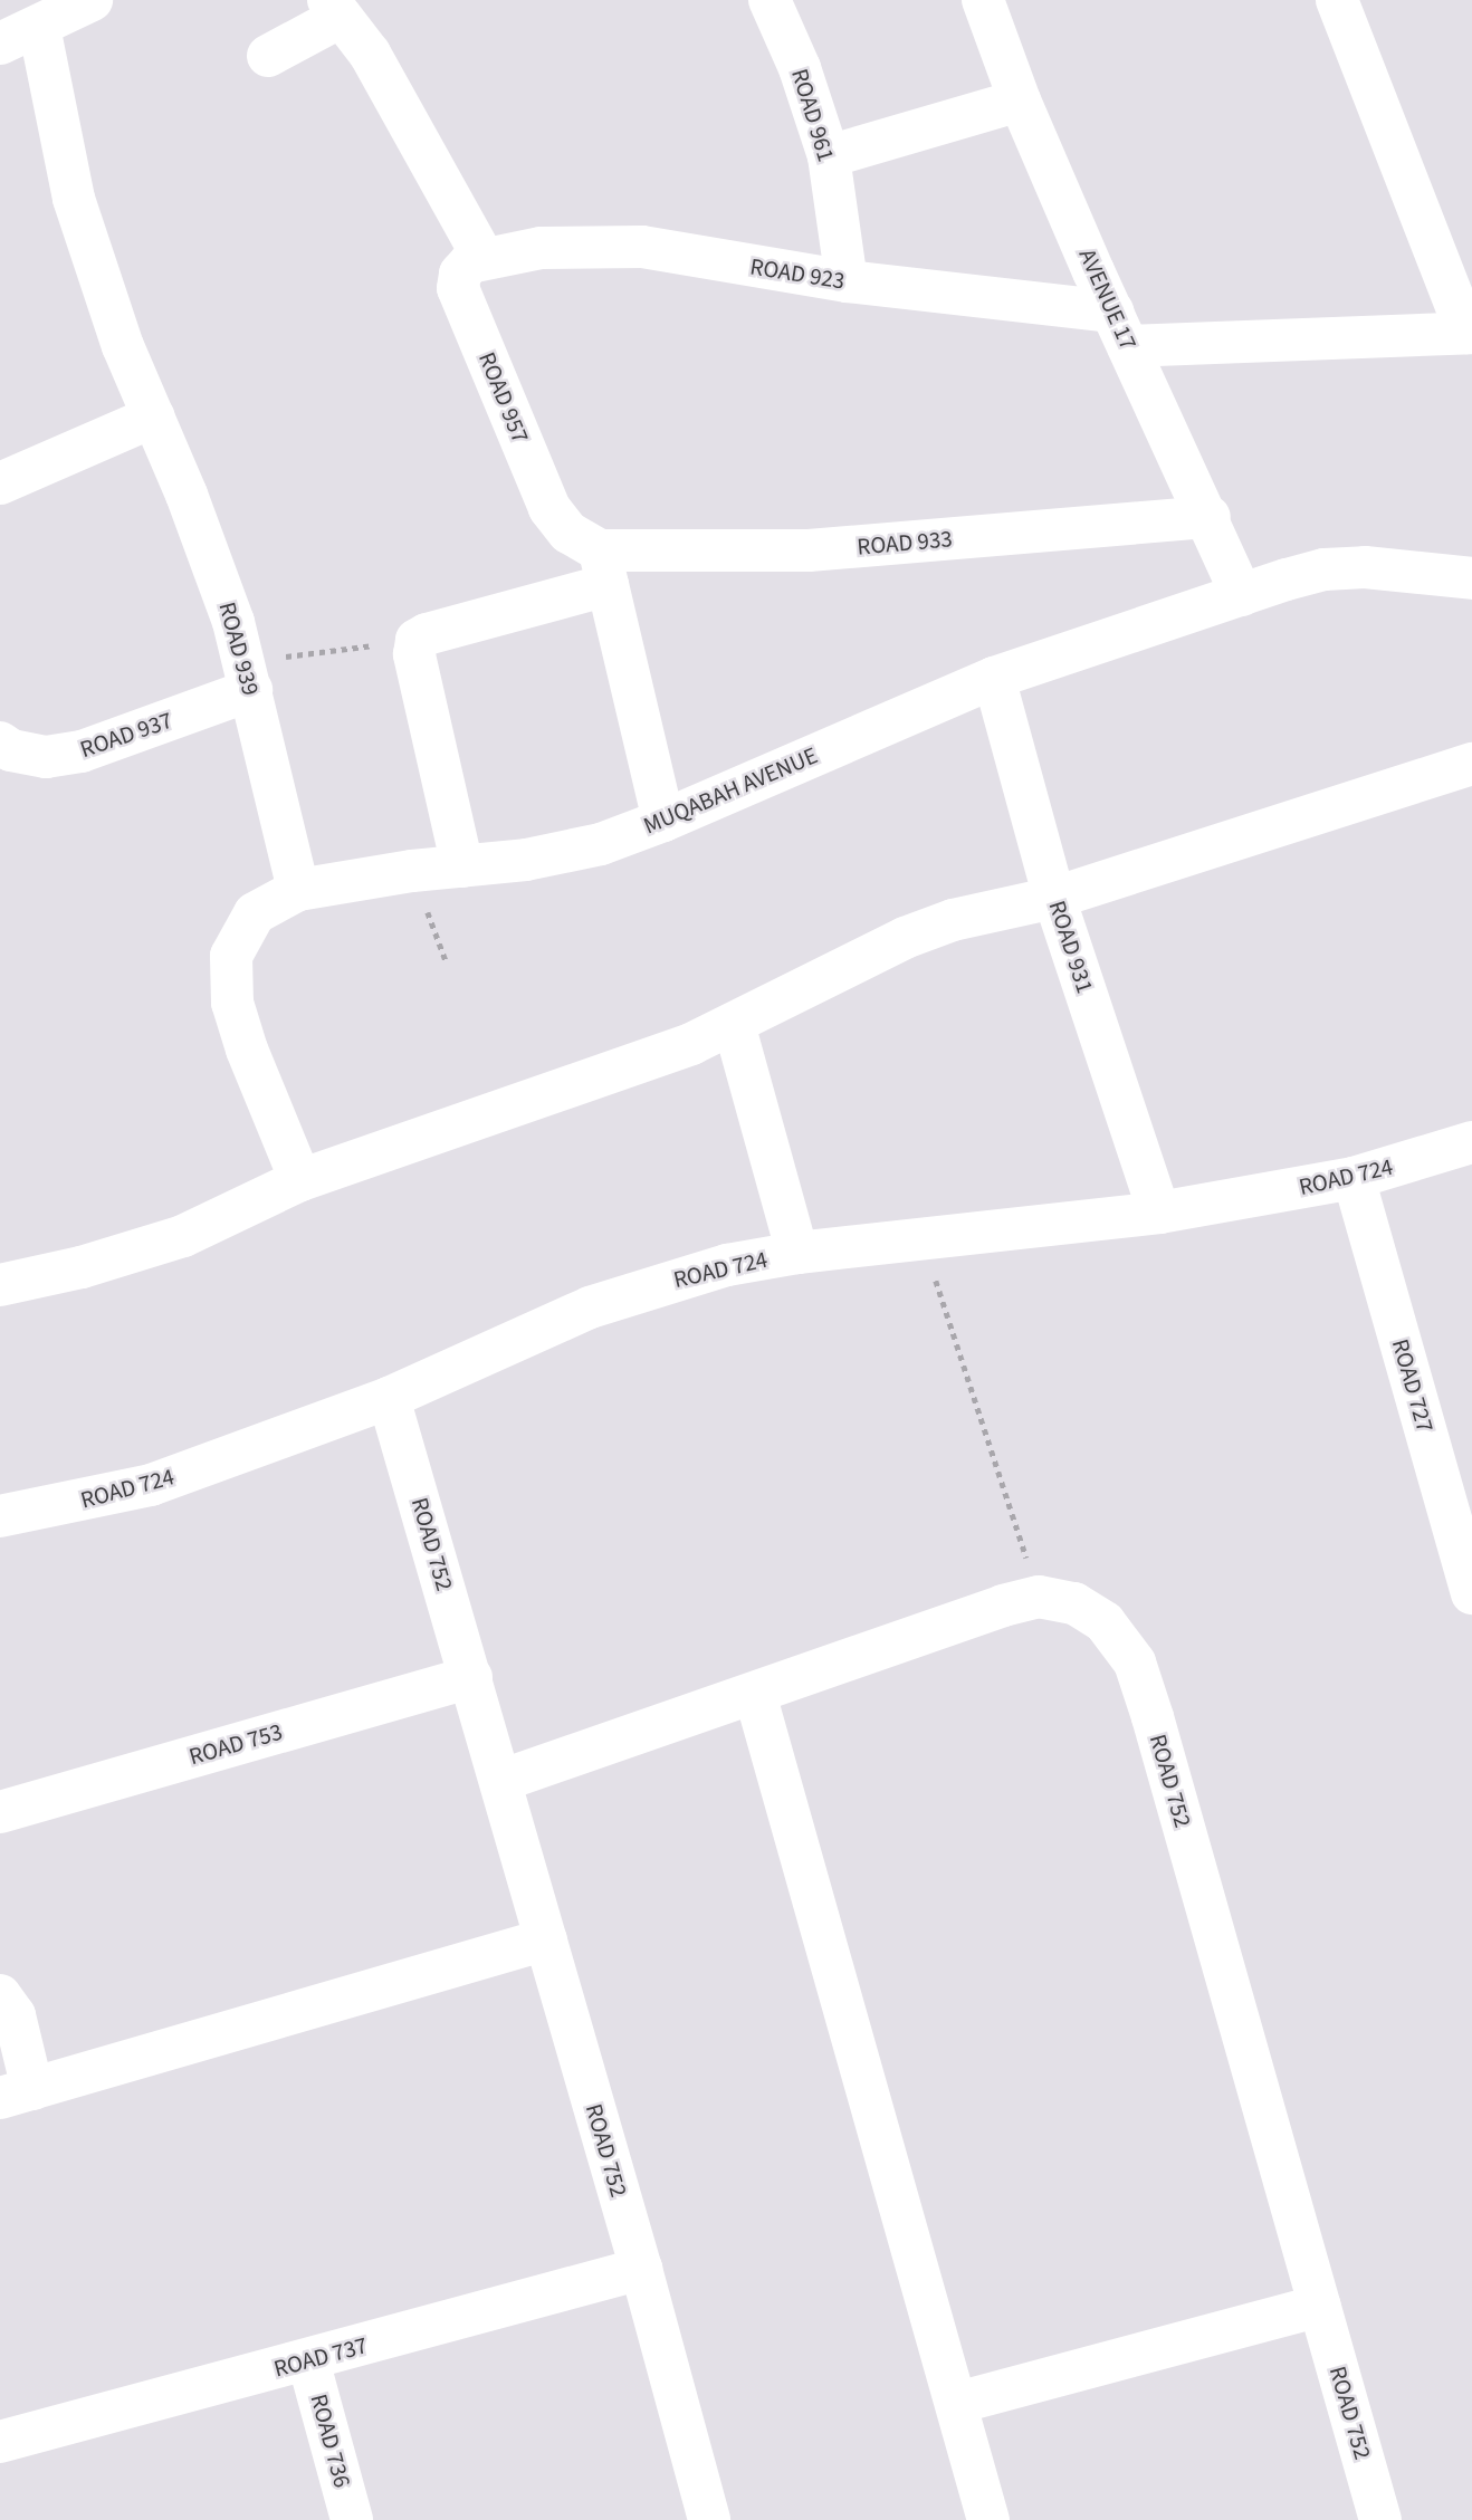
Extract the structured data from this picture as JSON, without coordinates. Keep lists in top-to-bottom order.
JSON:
{
  "streets": {
    "street": [
      "ROAD 961",
      "ROAD 923",
      "AVENUE 17",
      "ROAD 957",
      "ROAD 933",
      "ROAD 939",
      "ROAD 937",
      "MUQABAH AVENUE",
      "ROAD 931",
      "ROAD 724",
      "ROAD 727",
      "ROAD 752",
      "ROAD 753",
      "ROAD 737",
      "ROAD 736"
    ]
  },
  "crossings": [
    ["ROAD 961", "ROAD 923"],
    ["ROAD 923", "AVENUE 17"],
    ["ROAD 923", "ROAD 957"],
    ["AVENUE 17", "ROAD 933"],
    ["AVENUE 17", "MUQABAH AVENUE"],
    ["ROAD 957", "ROAD 933"],
    ["ROAD 939", "ROAD 937"],
    ["ROAD 939", "MUQABAH AVENUE"],
    ["MUQABAH AVENUE", "ROAD 931"],
    ["ROAD 931", "ROAD 724"],
    ["ROAD 724", "ROAD 727"],
    ["ROAD 724", "ROAD 752"],
    ["ROAD 752", "ROAD 753"],
    ["ROAD 752", "ROAD 737"],
    ["ROAD 737", "ROAD 736"]
  ]
}
